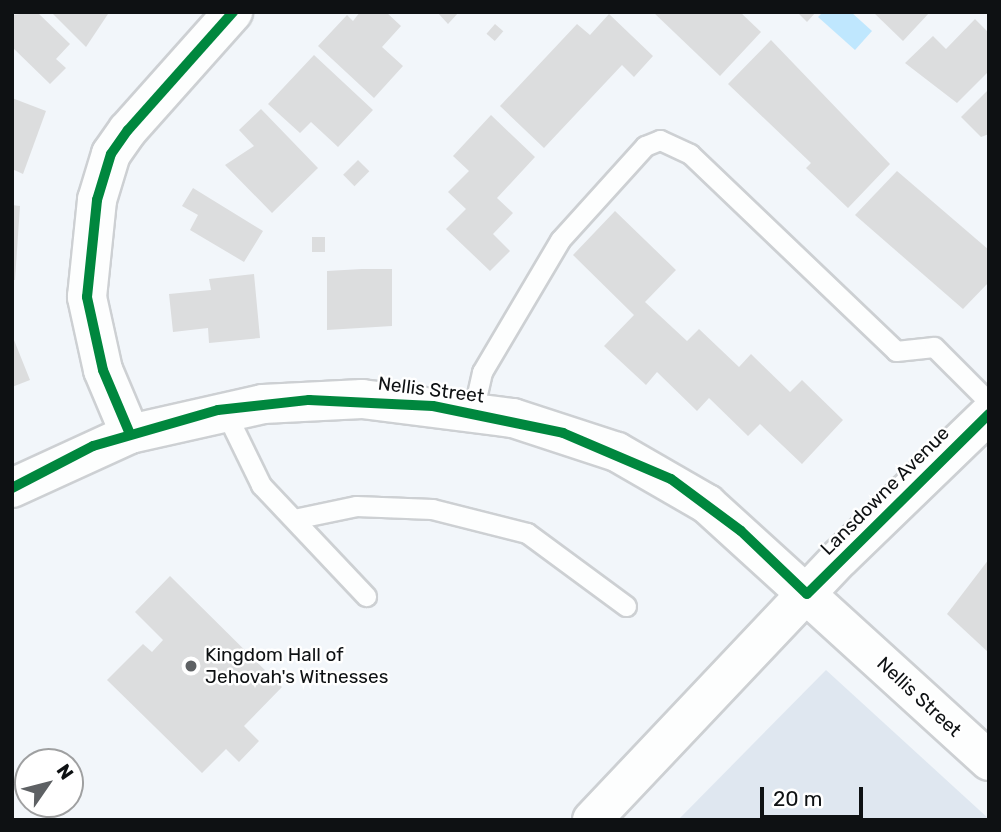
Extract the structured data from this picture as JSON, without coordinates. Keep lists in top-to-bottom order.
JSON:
{
  "streets": {
    "street": ["Nellis Street", "Lansdowne Avenue"]
  },
  "crossings": [
    ["Nellis Street", "Lansdowne Avenue"]
  ],
  "places": ["Kingdom Hall of Jehovah's Witnesses"],
  "scale_bar": "20 m",
  "north": "top right"
}
